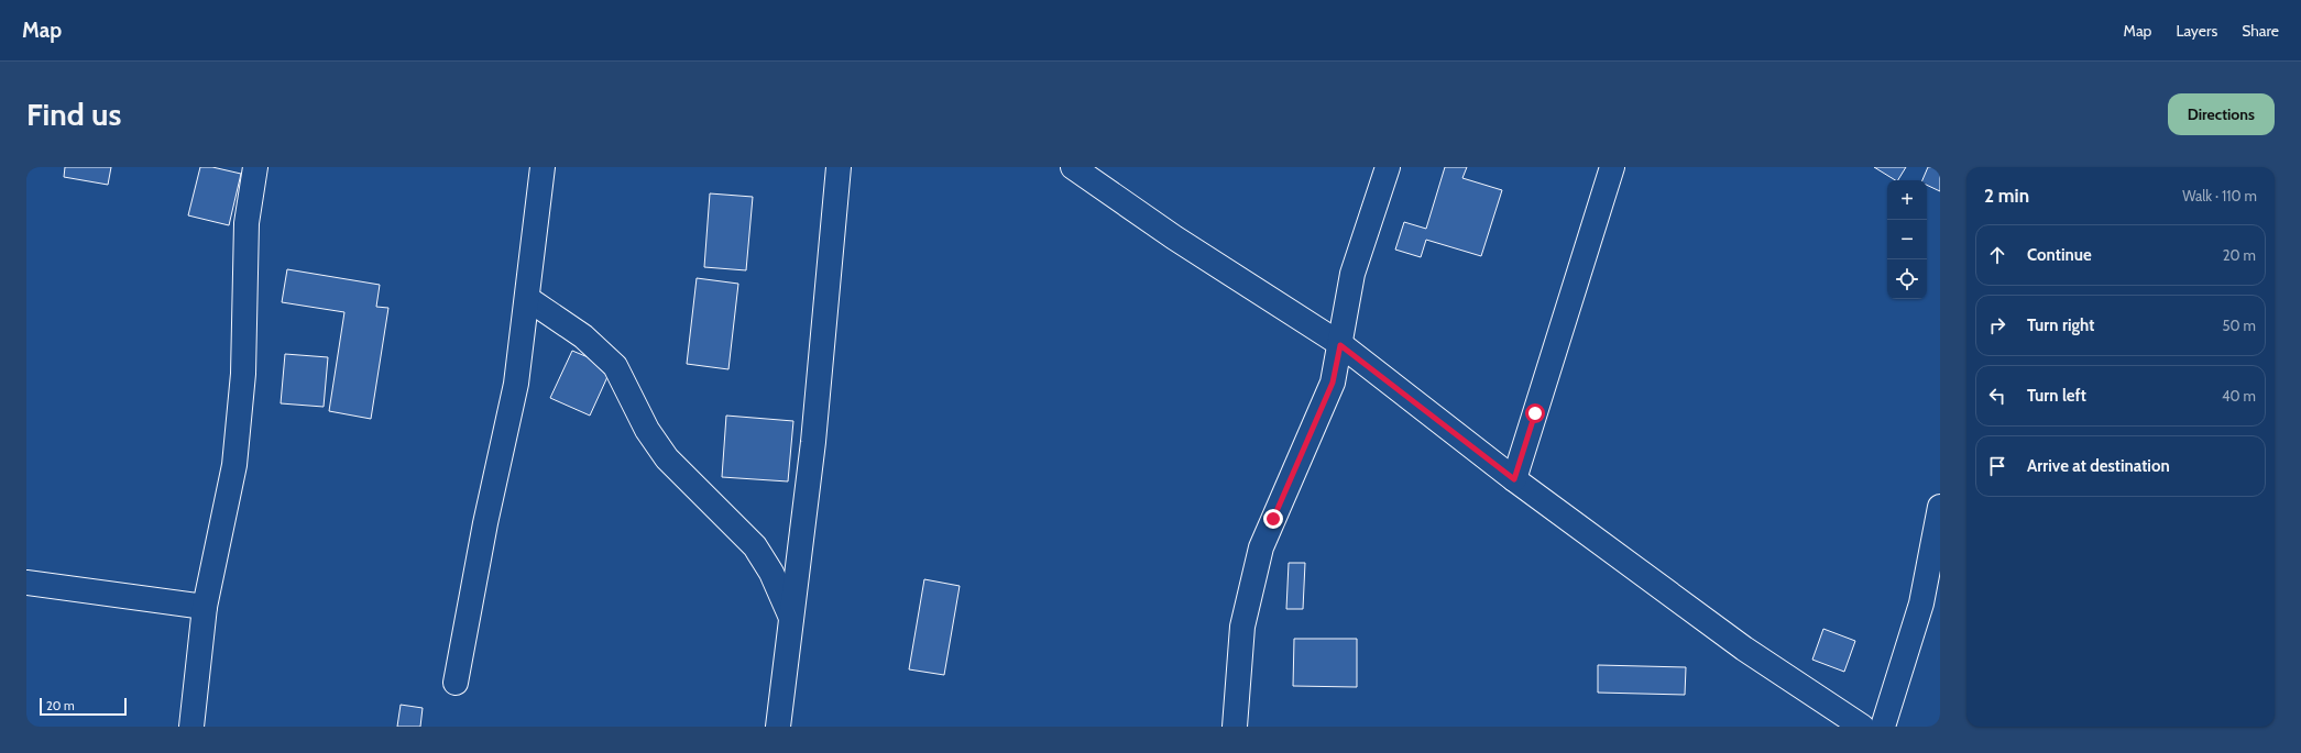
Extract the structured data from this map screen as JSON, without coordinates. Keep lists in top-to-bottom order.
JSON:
{
  "scale_bar": "20 m",
  "page": {
    "header": "Map",
    "nav": ["Map", "Layers", "Share"],
    "buttons": "Directions",
    "title": "Find us",
    "heading": ["2 min", "Walk · 110 m"],
    "map_buttons": ["+", "−"],
    "list": [
      ["Continue", "20 m"],
      ["Turn right", "50 m"],
      ["Turn left", "40 m"],
      "Arrive at destination"
    ],
    "scale": "20 m"
  }
}
